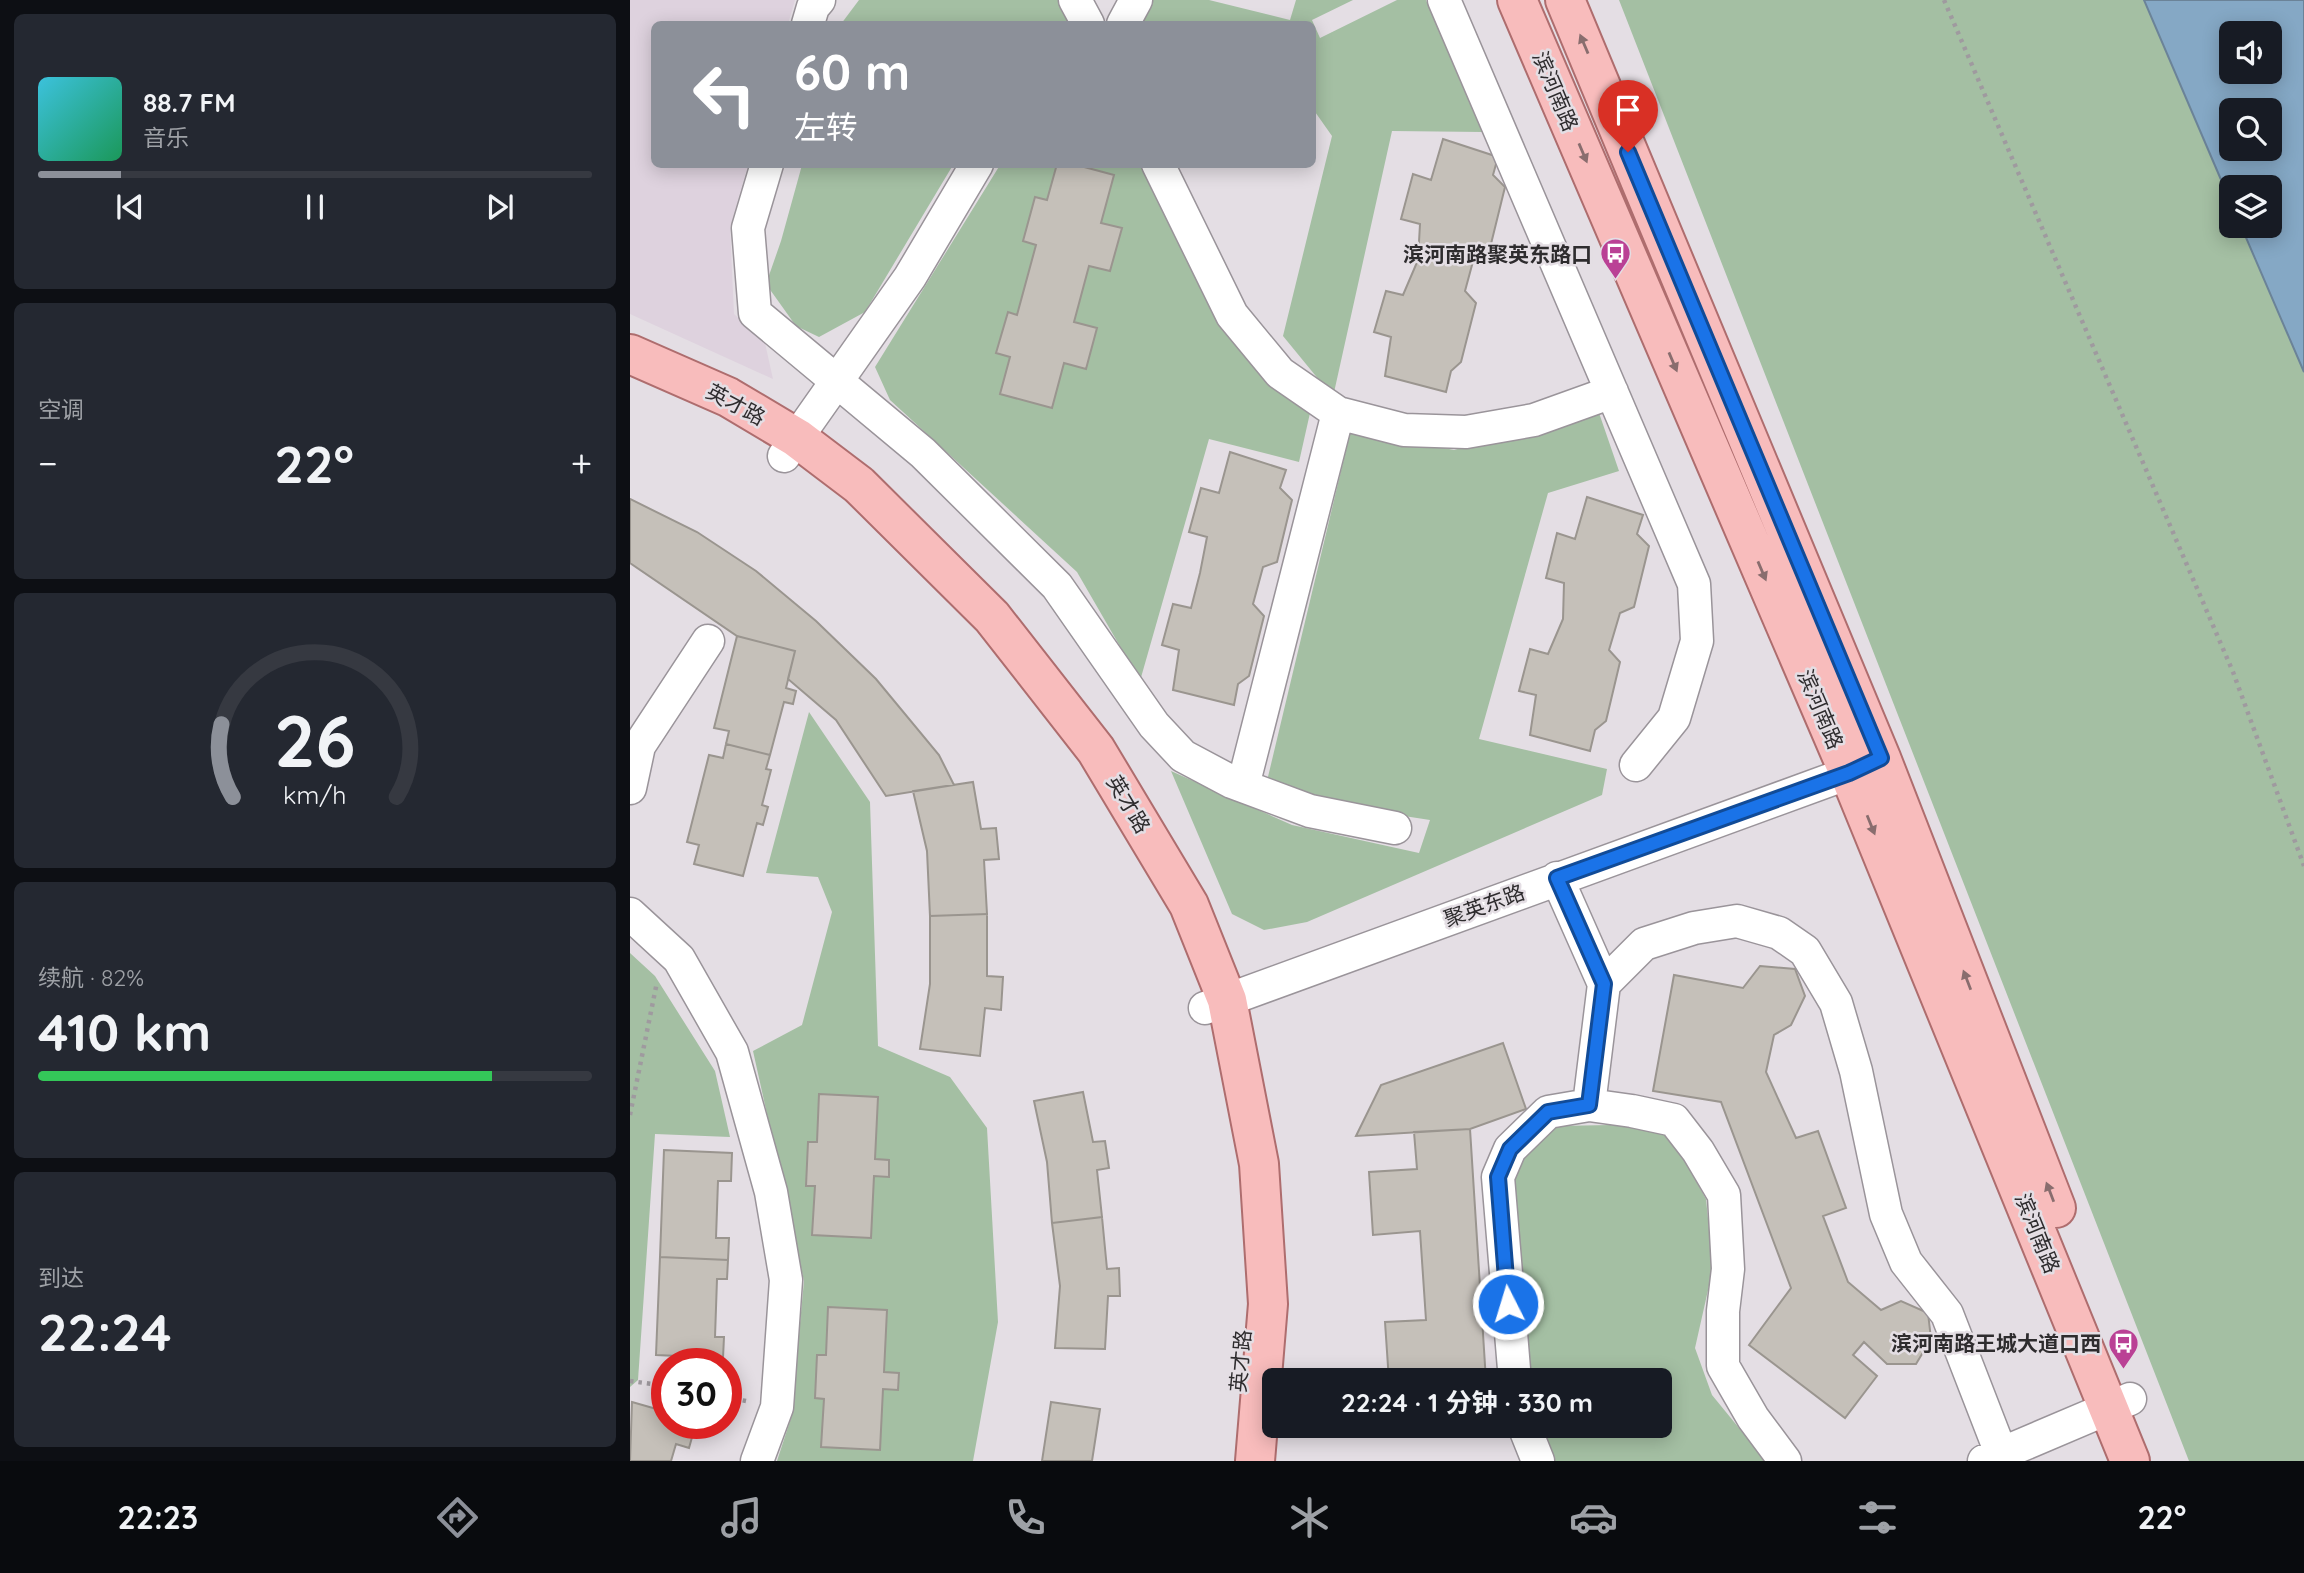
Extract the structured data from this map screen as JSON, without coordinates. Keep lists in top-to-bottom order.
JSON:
{
  "streets": {
    "main road": ["滨河南路", "英才路"],
    "street": ["聚英东路"]
  },
  "crossings": [
    ["滨河南路", "聚英东路"],
    ["英才路", "聚英东路"]
  ],
  "places": {
    "bus stop": ["滨河南路聚英东路口", "滨河南路王城大道口西"]
  },
  "page": {
    "turn": ["60 m", "左转"],
    "song": ["88.7 FM", "音乐"],
    "tile": [
      "空调",
      ["续航 · 82%", "410 km"],
      ["到达", "22:24"]
    ],
    "heat": ["−", "22°", "+"],
    "limit": "30",
    "trip": "22:24 · 1 分钟 · 330 m",
    "tabs": ["22:23", "22°"],
    "gauge": ["26", "km/h"]
  }
}
